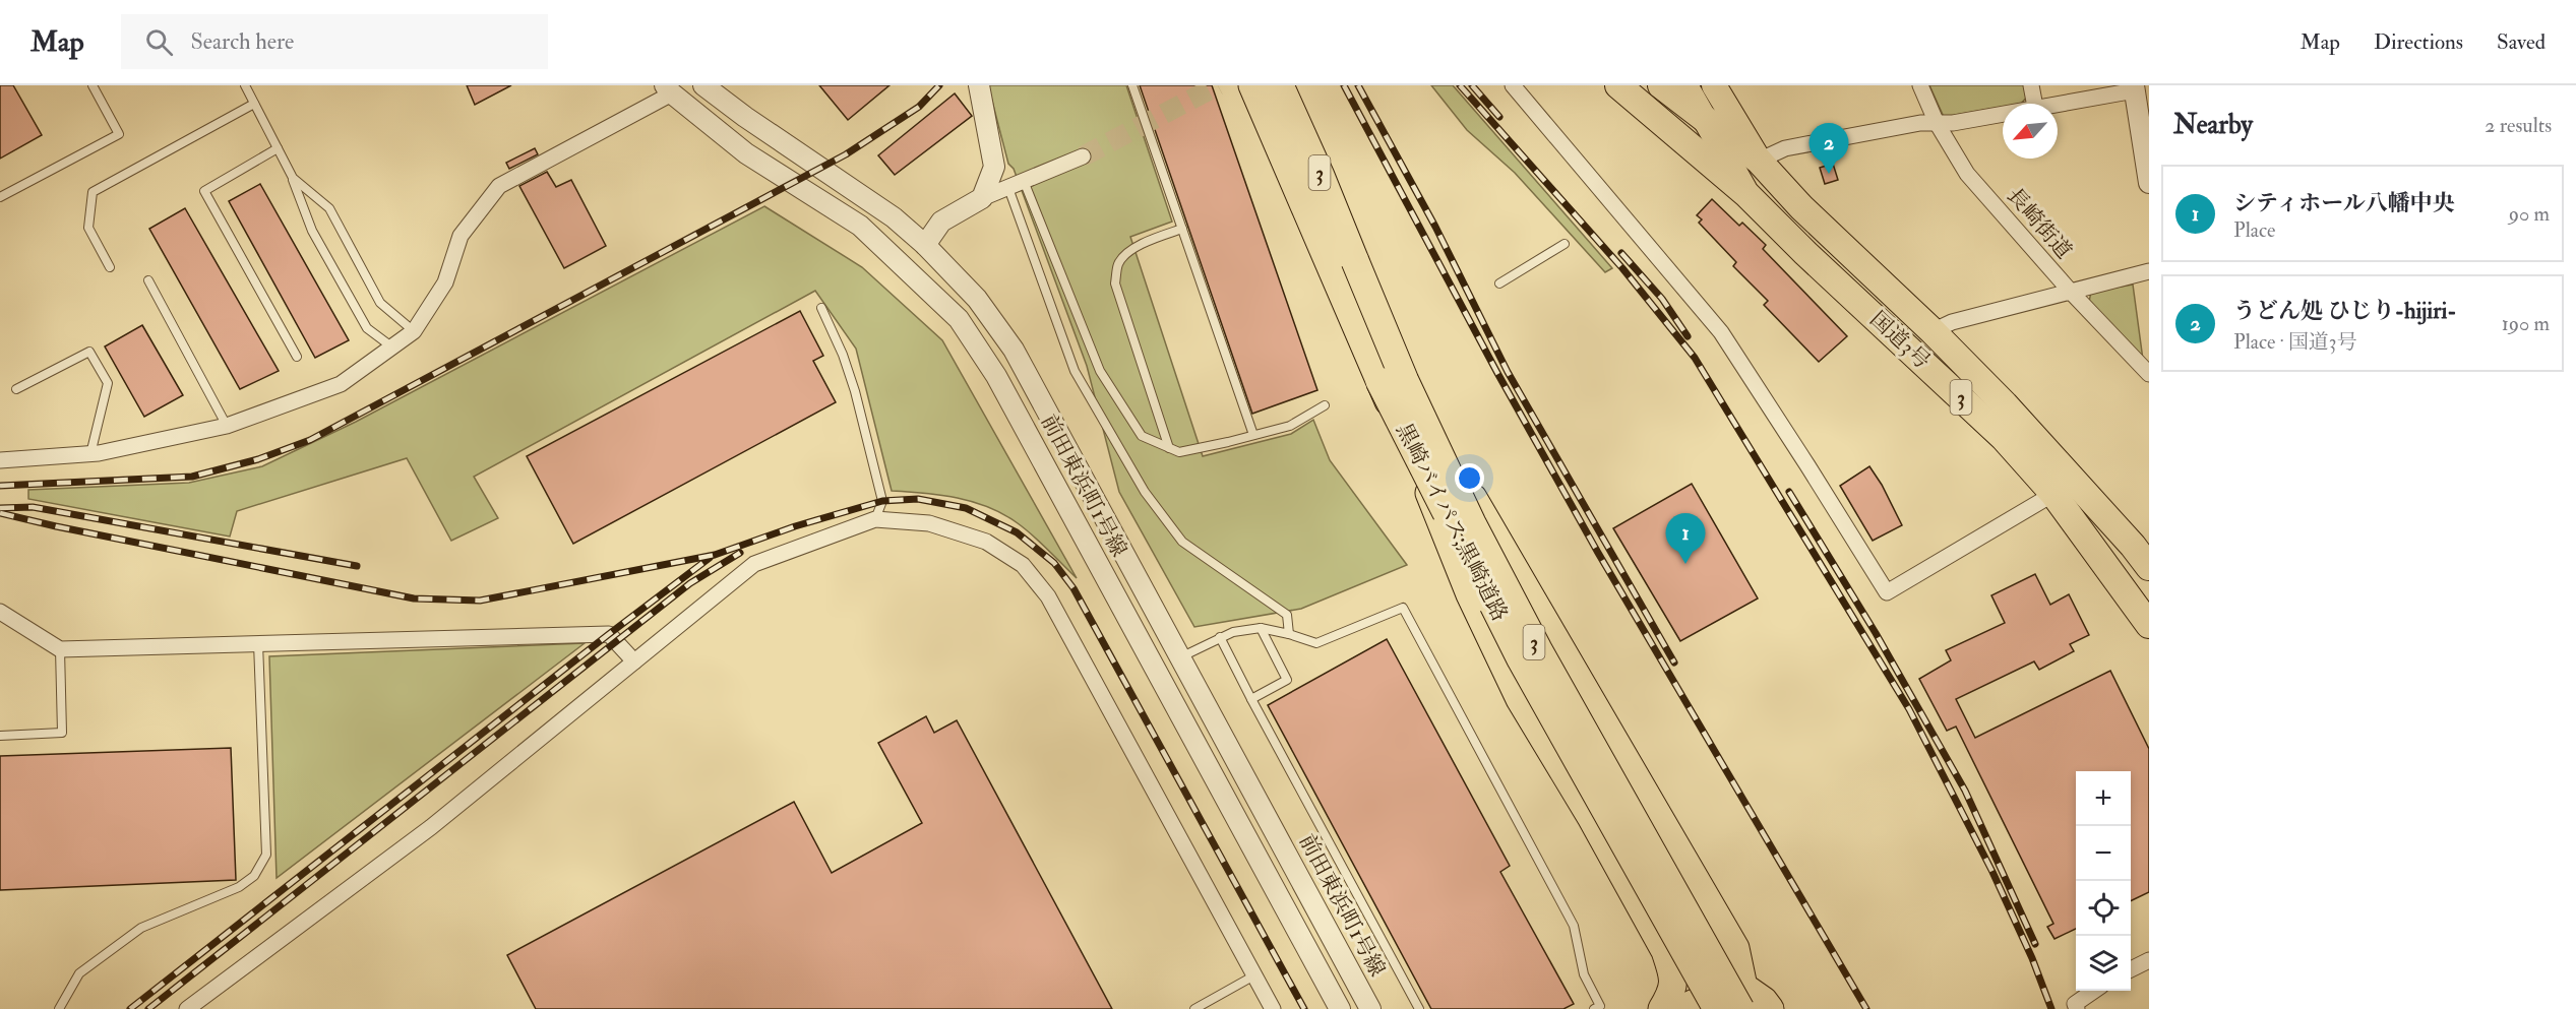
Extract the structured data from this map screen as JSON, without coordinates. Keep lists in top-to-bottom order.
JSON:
{
  "streets": {
    "highway": ["3", "国道3号", "黒崎バイパス;黒崎道路"],
    "street": ["長崎街道", "前田東浜町1号線"]
  },
  "north": "bottom left",
  "page": {
    "header": "Map",
    "search": "Search here",
    "nav": ["Map", "Directions", "Saved"],
    "heading": ["Nearby", "2 results"],
    "pins": ["2", "1"],
    "list": [
      {
        "mark": "1",
        "name": "シティホール八幡中央",
        "note": "Place",
        "value": "90 m"
      },
      {
        "mark": "2",
        "name": "うどん処 ひじり-hijiri-",
        "note": "Place · 国道3号",
        "value": "190 m"
      }
    ],
    "map_buttons": ["+", "−"]
  }
}
